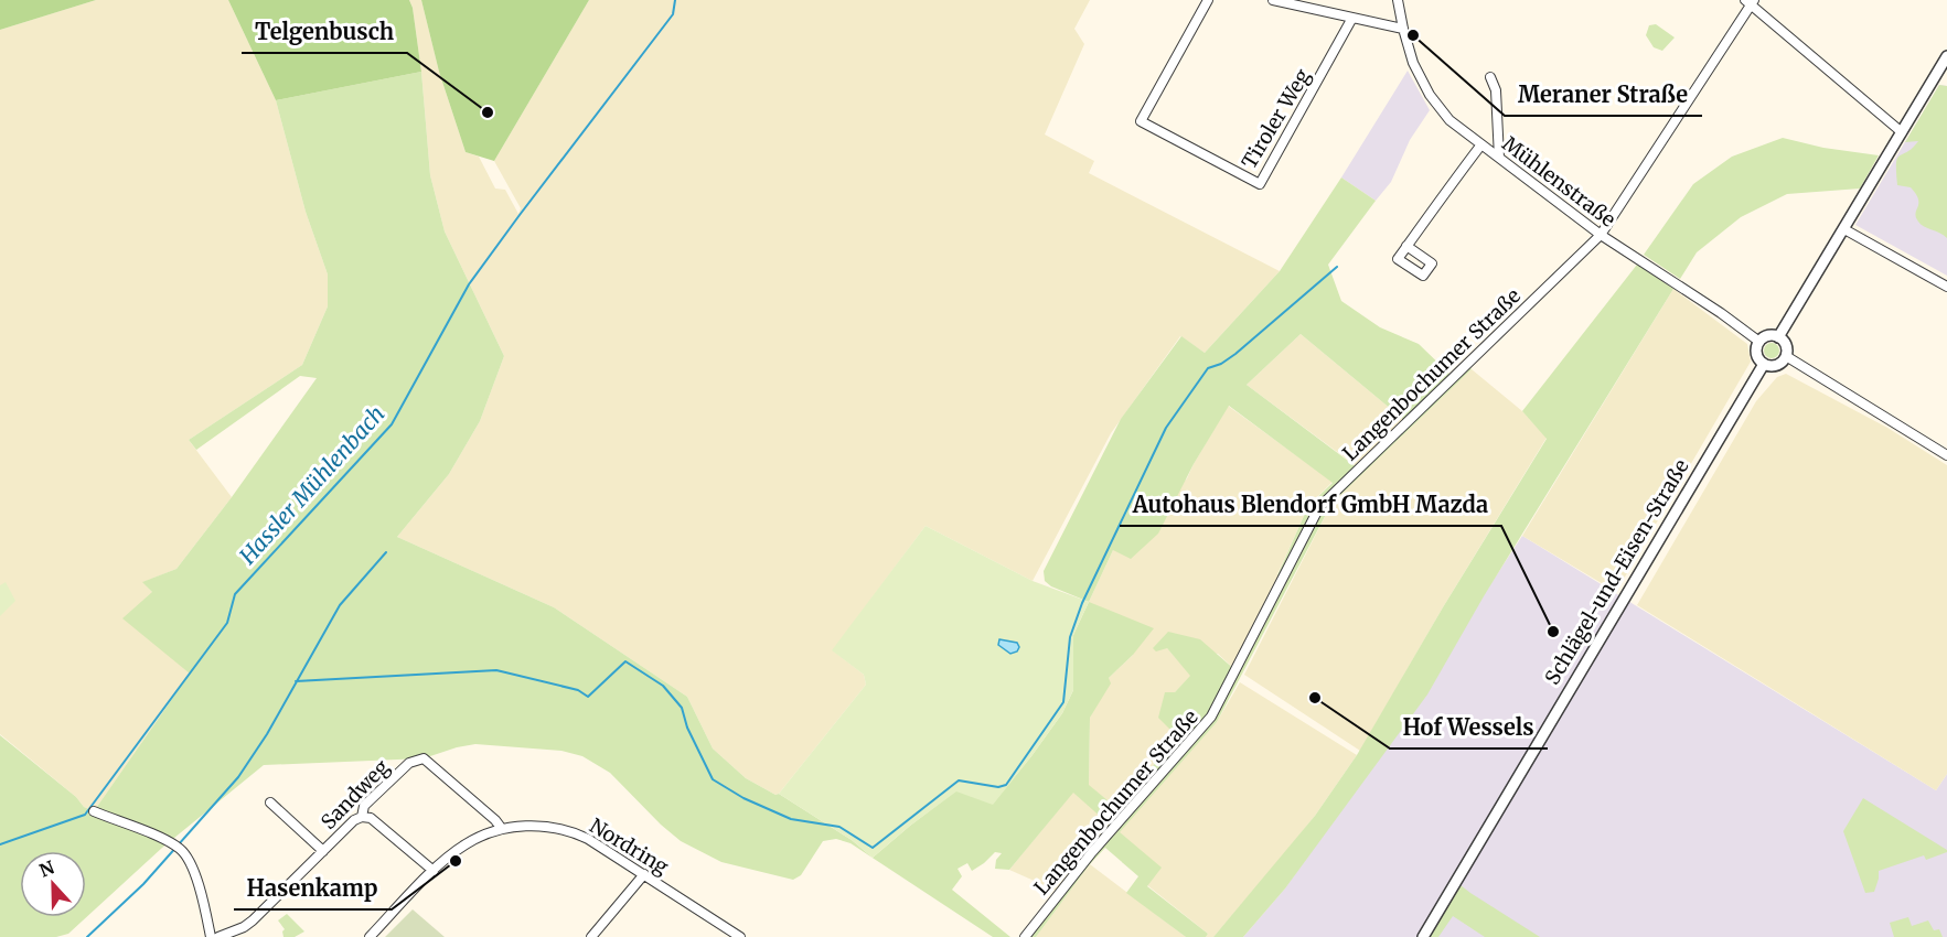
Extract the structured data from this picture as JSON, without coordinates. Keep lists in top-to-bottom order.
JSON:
{
  "streets": {
    "street": [
      "Tiroler Weg",
      "Mühlenstraße",
      "Langenbochumer Straße",
      "Schlägel-und-Eisen-Straße",
      "Sandweg",
      "Nordring"
    ]
  },
  "crossings": [
    ["Mühlenstraße", "Langenbochumer Straße"],
    ["Mühlenstraße", "Schlägel-und-Eisen-Straße"],
    ["Sandweg", "Nordring"]
  ],
  "water": ["Hassler Mühlenbach"],
  "places": [
    "Meraner Straße",
    "Telgenbusch",
    "Autohaus Blendorf GmbH Mazda",
    "Hof Wessels",
    "Hasenkamp"
  ],
  "north": "top"
}
